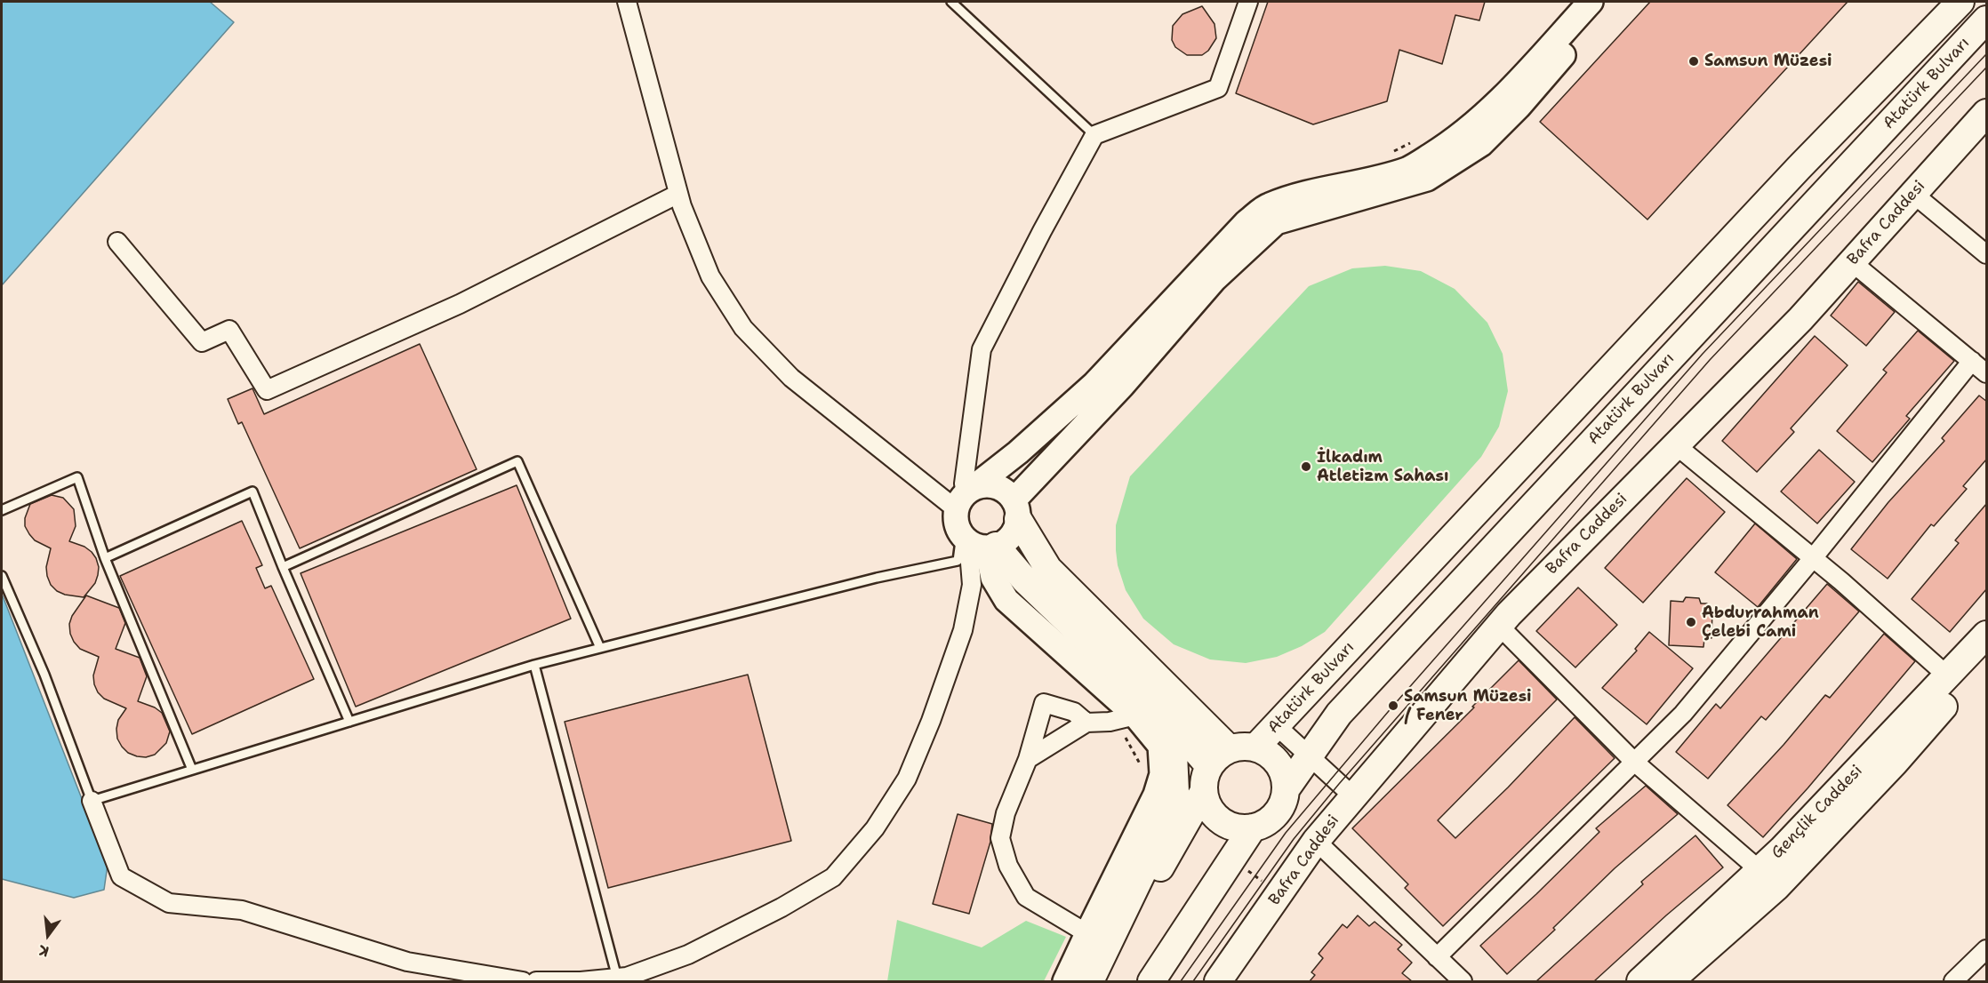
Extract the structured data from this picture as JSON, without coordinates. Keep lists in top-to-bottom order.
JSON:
{
  "streets": {
    "main road": ["Atatürk Bulvarı", "Bafra Caddesi", "Gençlik Caddesi"]
  },
  "places": [
    "Samsun Müzesi",
    "İlkadım Atletizm Sahası",
    "Abdurrahman Çelebi Cami",
    "Samsun Müzesi / Fener"
  ],
  "north": "bottom"
}
